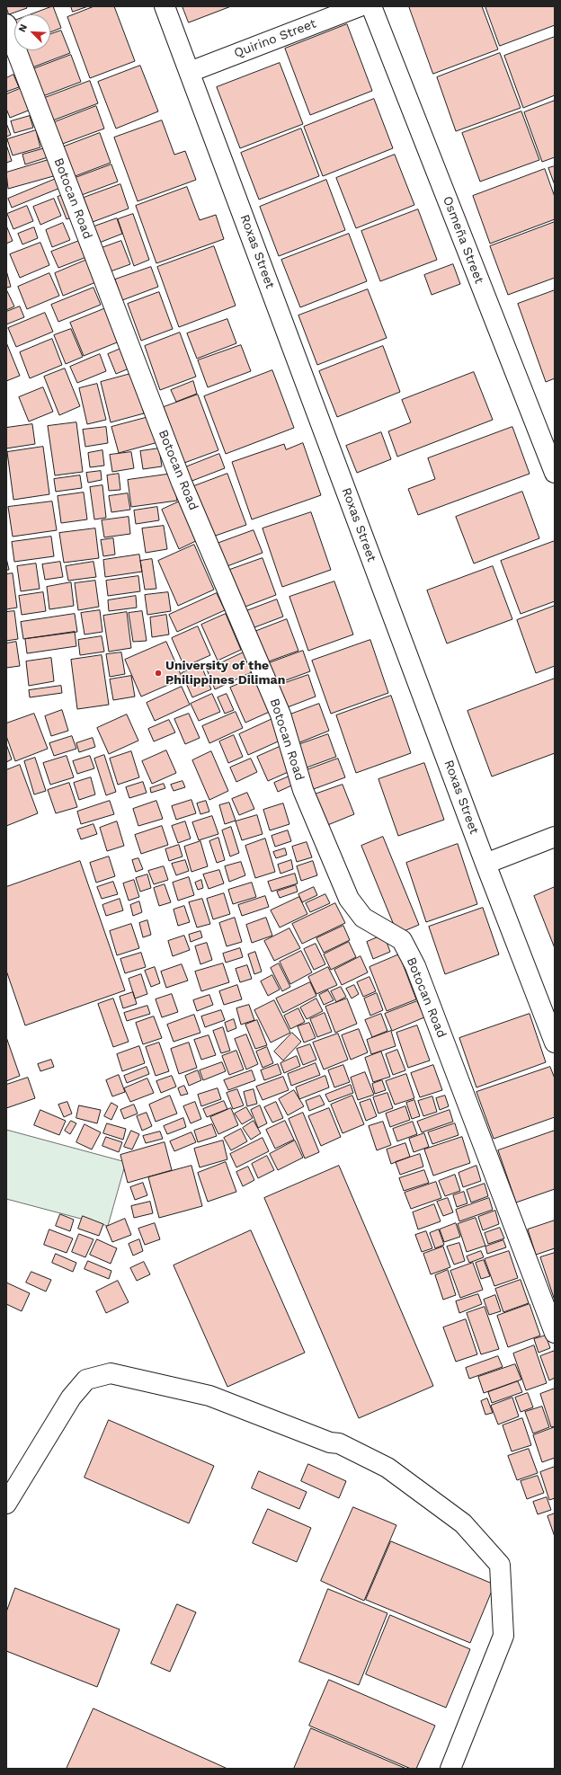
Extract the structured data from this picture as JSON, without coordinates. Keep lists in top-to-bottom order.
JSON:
{
  "streets": {
    "street": [
      "Quirino Street",
      "Botocan Road",
      "Osmeña Street",
      "Roxas Street"
    ]
  },
  "crossings": [
    ["Quirino Street", "Roxas Street"]
  ],
  "places": ["University of the Philippines Diliman"],
  "north": "top left"
}
